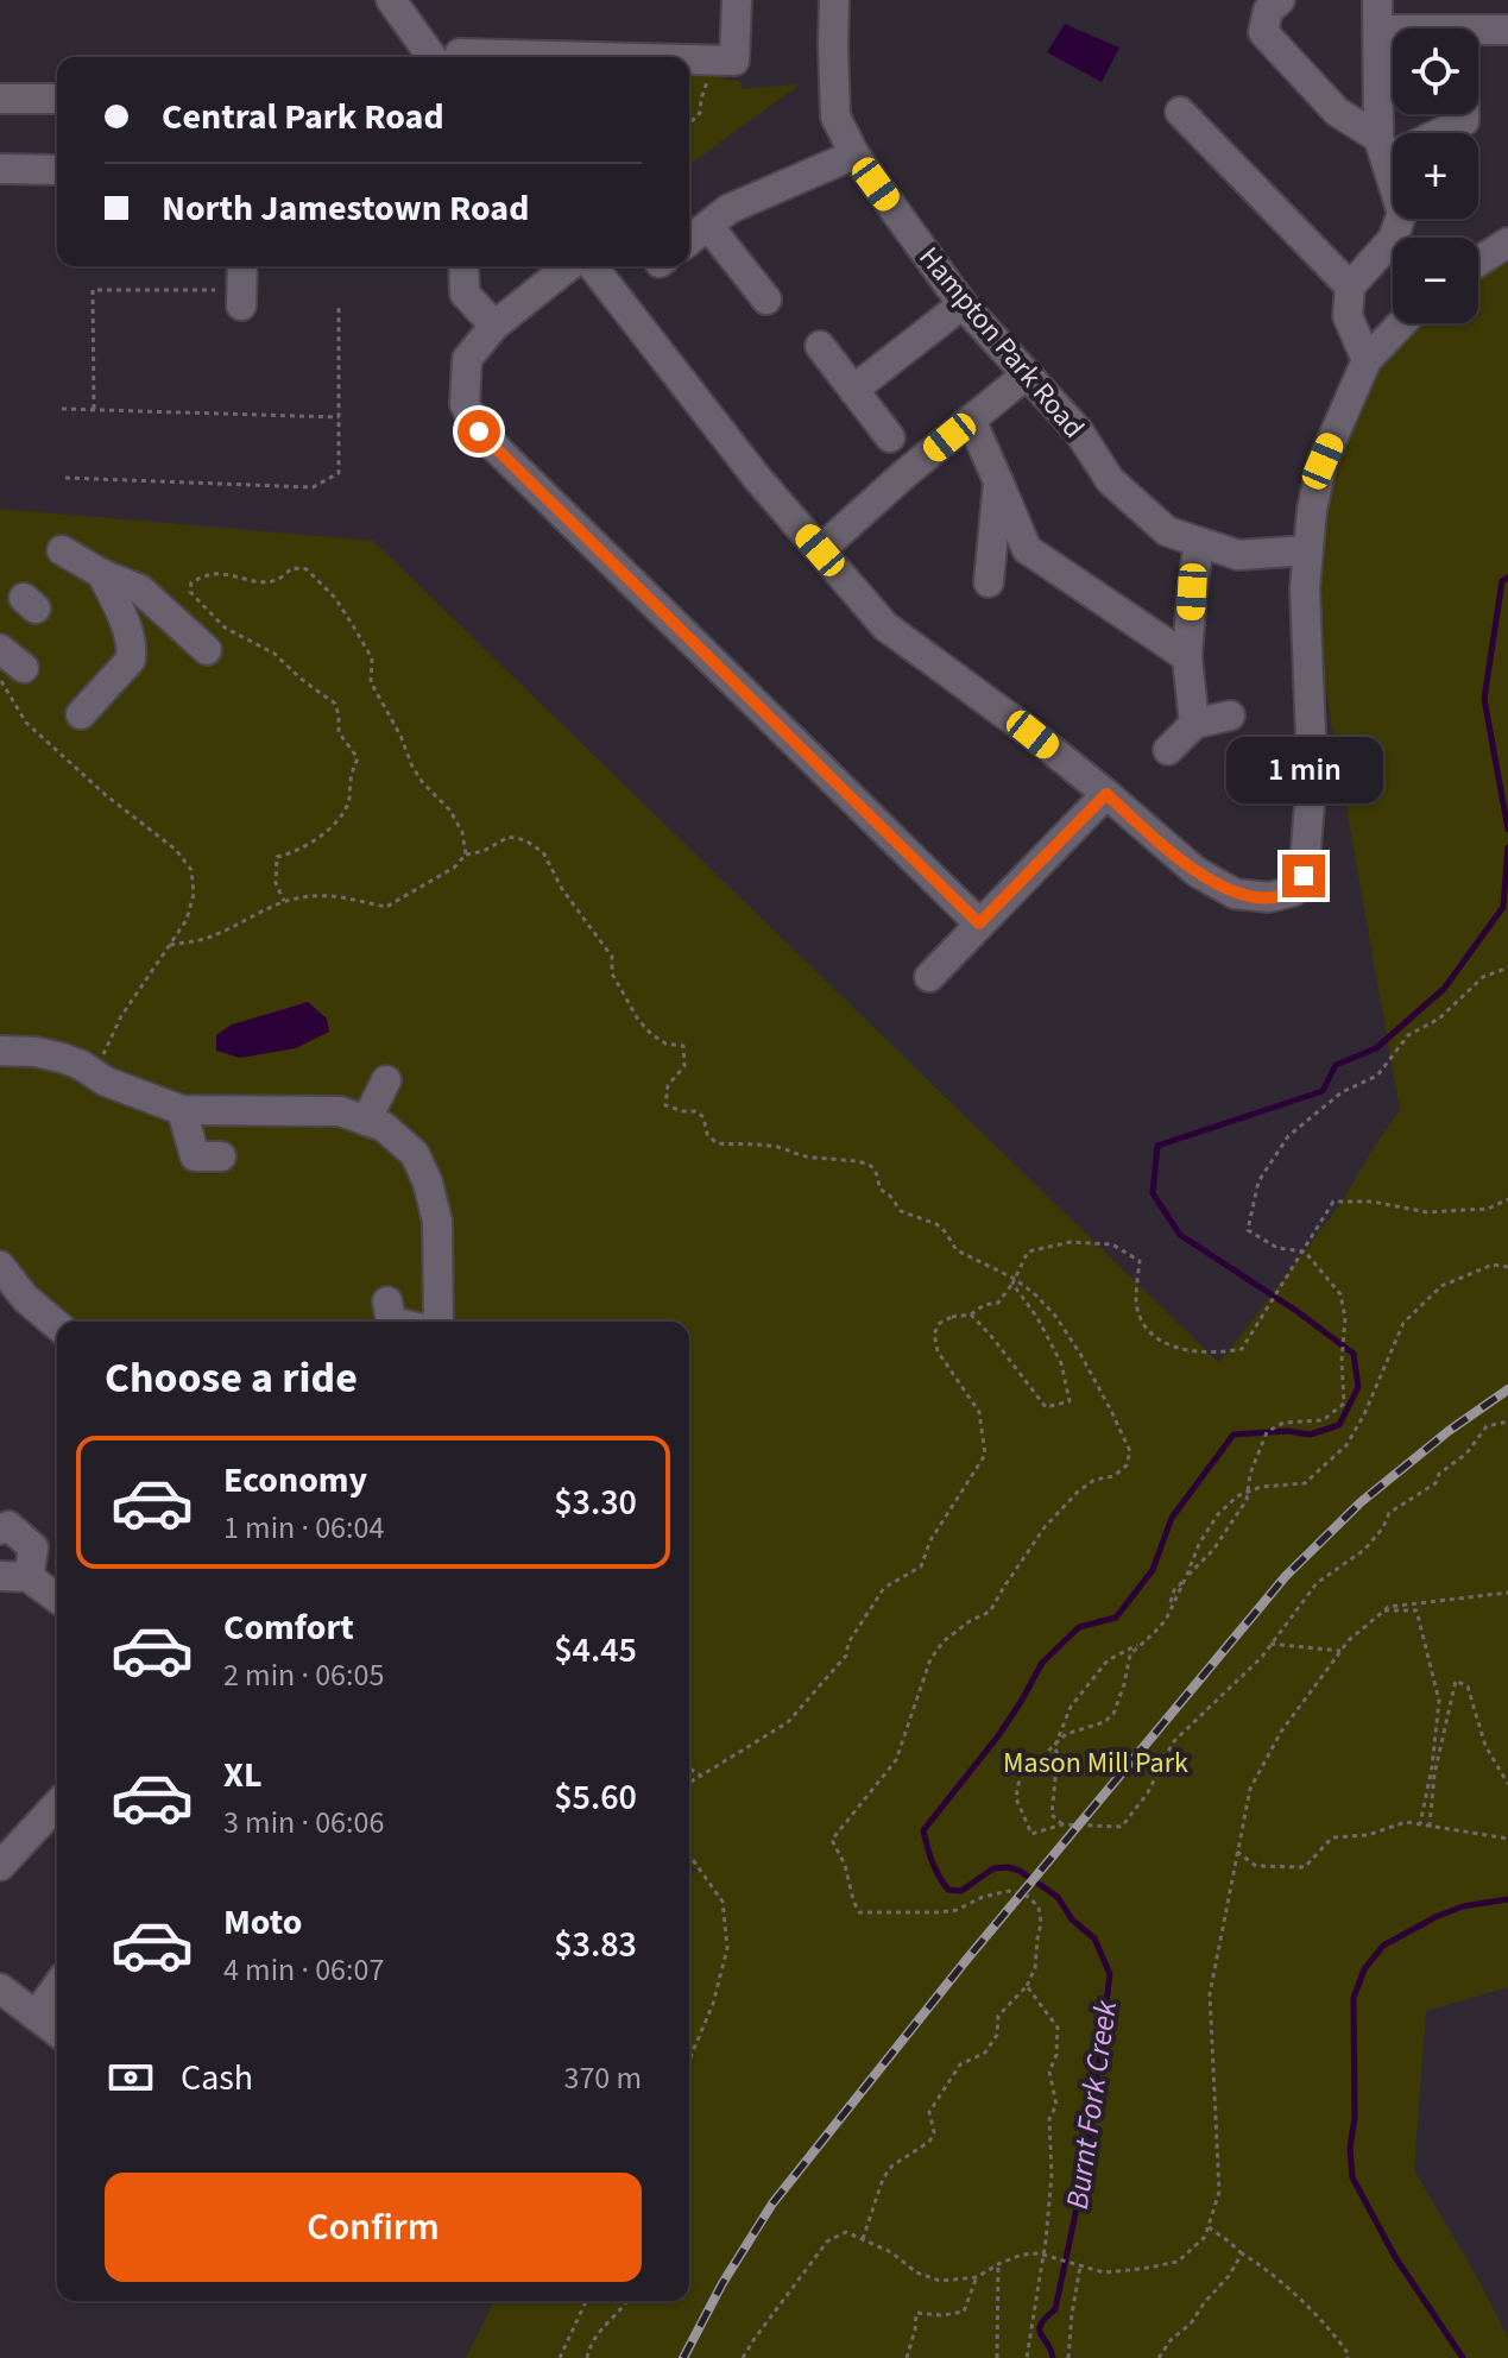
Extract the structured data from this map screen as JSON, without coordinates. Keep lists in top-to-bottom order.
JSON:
{
  "streets": {
    "street": ["Hampton Park Road"]
  },
  "water": ["Burnt Fork Creek"],
  "parks": ["Mason Mill Park"],
  "page": {
    "map_buttons": ["+", "−"],
    "banner": ["Central Park Road", "North Jamestown Road"],
    "bubble": "1 min",
    "heading": "Choose a ride",
    "list": [
      {
        "name": "Economy",
        "note": "1 min · 06:04",
        "value": "$3.30"
      },
      {
        "name": "Comfort",
        "note": "2 min · 06:05",
        "value": "$4.45"
      },
      {
        "name": "XL",
        "note": "3 min · 06:06",
        "value": "$5.60"
      },
      {
        "name": "Moto",
        "note": "4 min · 06:07",
        "value": "$3.83"
      }
    ],
    "pay": ["Cash", "370 m"],
    "buttons": "Confirm"
  }
}
